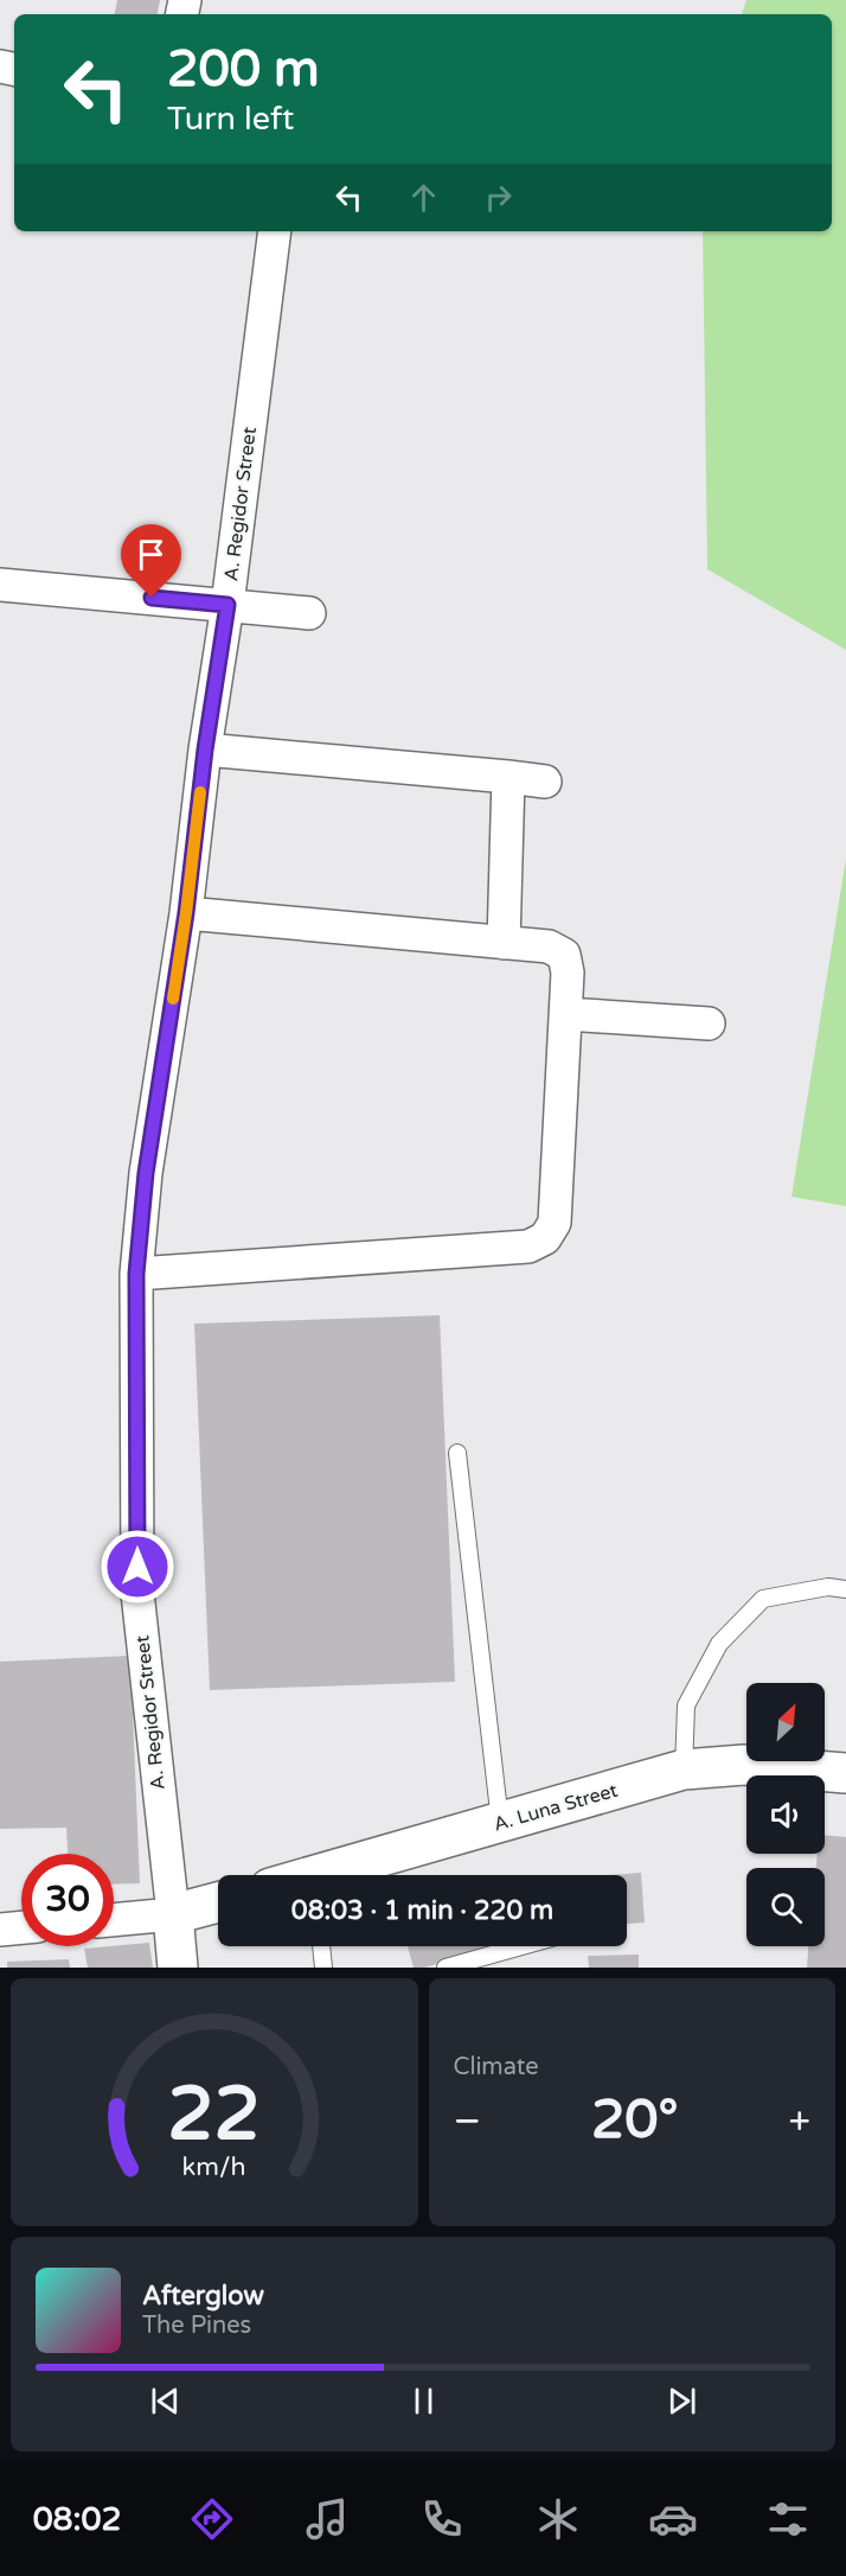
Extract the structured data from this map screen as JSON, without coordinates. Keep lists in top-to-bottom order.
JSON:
{
  "streets": {
    "street": ["A. Regidor Street", "A. Luna Street"]
  },
  "north": "top right",
  "page": {
    "turn": ["200 m", "Turn left"],
    "limit": "30",
    "trip": "08:03 · 1 min · 220 m",
    "tile": "Climate",
    "heat": ["−", "20°", "+"],
    "song": ["Afterglow", "The Pines"],
    "tabs": "08:02",
    "gauge": ["22", "km/h"]
  }
}
